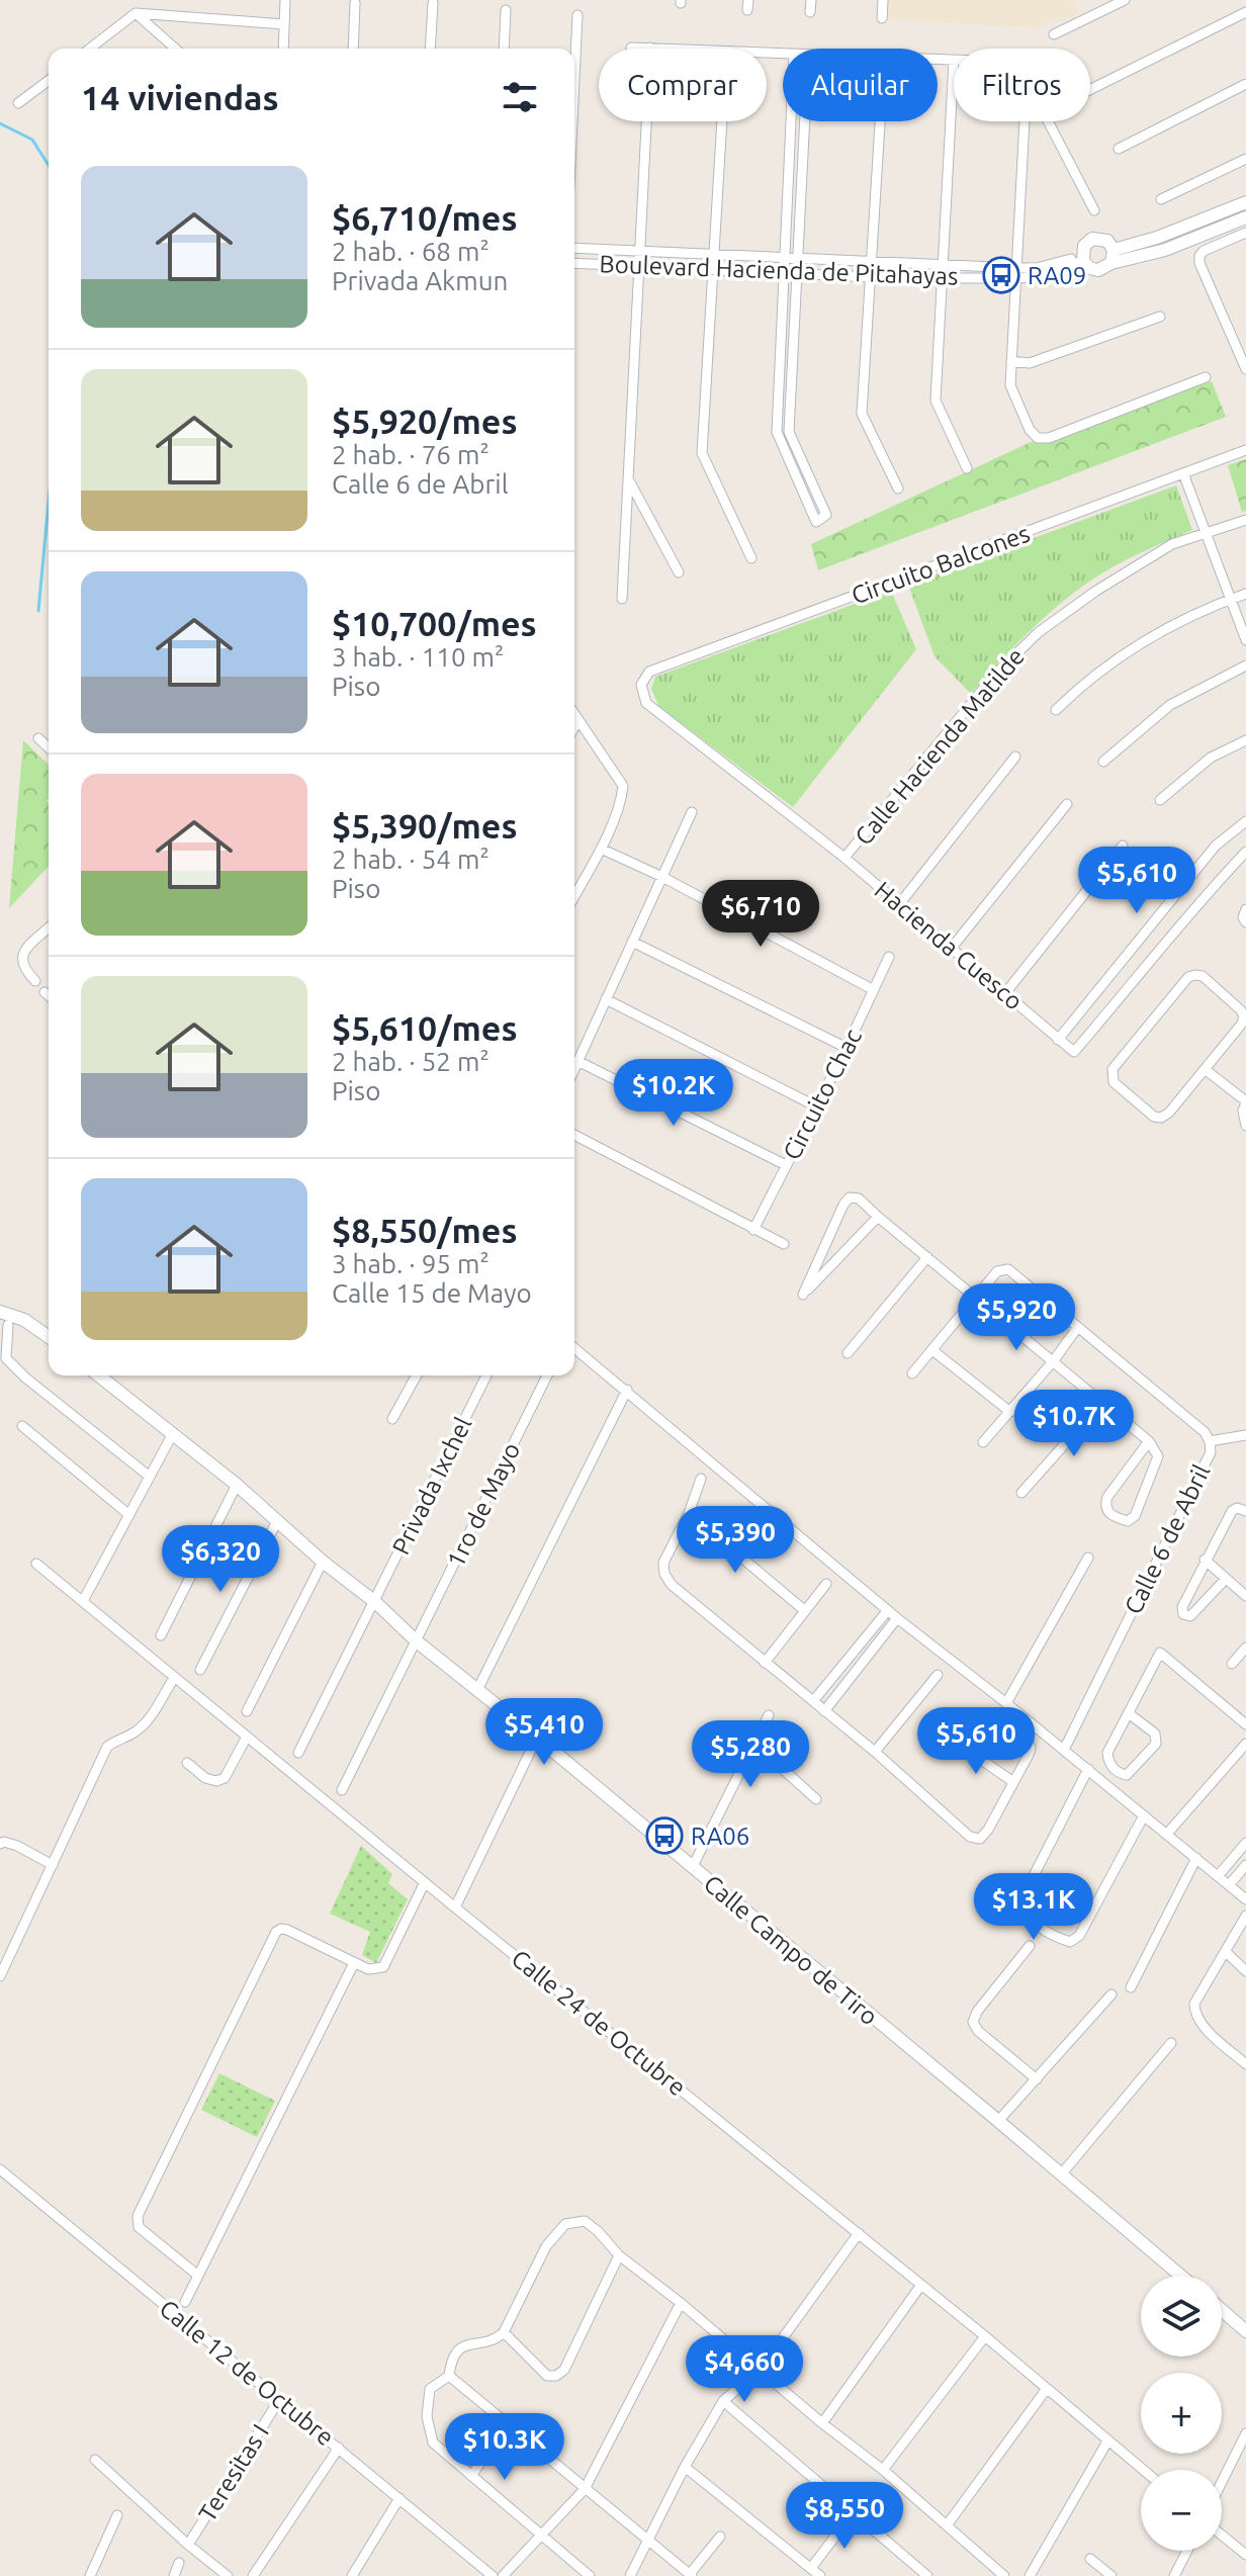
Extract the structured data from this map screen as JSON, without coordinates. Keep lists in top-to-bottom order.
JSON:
{
  "streets": {
    "street": [
      "Boulevard Hacienda de Pitahayas",
      "Circuito Balcones",
      "Calle Hacienda Matilde",
      "Hacienda Cuesco",
      "Circuito Chac",
      "Privada Ixchel",
      "1ro de Mayo",
      "Calle 6 de Abril",
      "Calle Campo de Tiro",
      "Calle 24 de Octubre",
      "Calle 12 de Octubre",
      "Teresitas I"
    ]
  },
  "crossings": [
    ["Circuito Balcones", "Hacienda Cuesco"],
    ["Calle Hacienda Matilde", "Hacienda Cuesco"],
    ["Privada Ixchel", "Calle Campo de Tiro"],
    ["1ro de Mayo", "Calle Campo de Tiro"],
    ["Calle 12 de Octubre", "Teresitas I"]
  ],
  "places": {
    "bus stop": ["RA09", "RA06"]
  },
  "page": {
    "chip": ["Comprar", "Alquilar", "Filtros"],
    "heading": "14 viviendas",
    "list": [
      {
        "name": "$6,710/mes",
        "note": "2 hab. · 68 m² · Privada Akmun"
      },
      {
        "name": "$5,920/mes",
        "note": "2 hab. · 76 m² · Calle 6 de Abril"
      },
      {
        "name": "$10,700/mes",
        "note": "3 hab. · 110 m² · Piso"
      },
      {
        "name": "$5,390/mes",
        "note": "2 hab. · 54 m² · Piso"
      },
      {
        "name": "$5,610/mes",
        "note": "2 hab. · 52 m² · Piso"
      },
      {
        "name": "$8,550/mes",
        "note": "3 hab. · 95 m² · Calle 15 de Mayo"
      }
    ],
    "price": [
      "$5,610",
      "$6,710",
      "$10.2K",
      "$5,920",
      "$10.7K",
      "$5,390",
      "$6,320",
      "$5,410",
      "$5,610",
      "$5,280",
      "$13.1K",
      "$4,660",
      "$10.3K",
      "$8,550"
    ],
    "map_buttons": ["+", "−"]
  }
}
